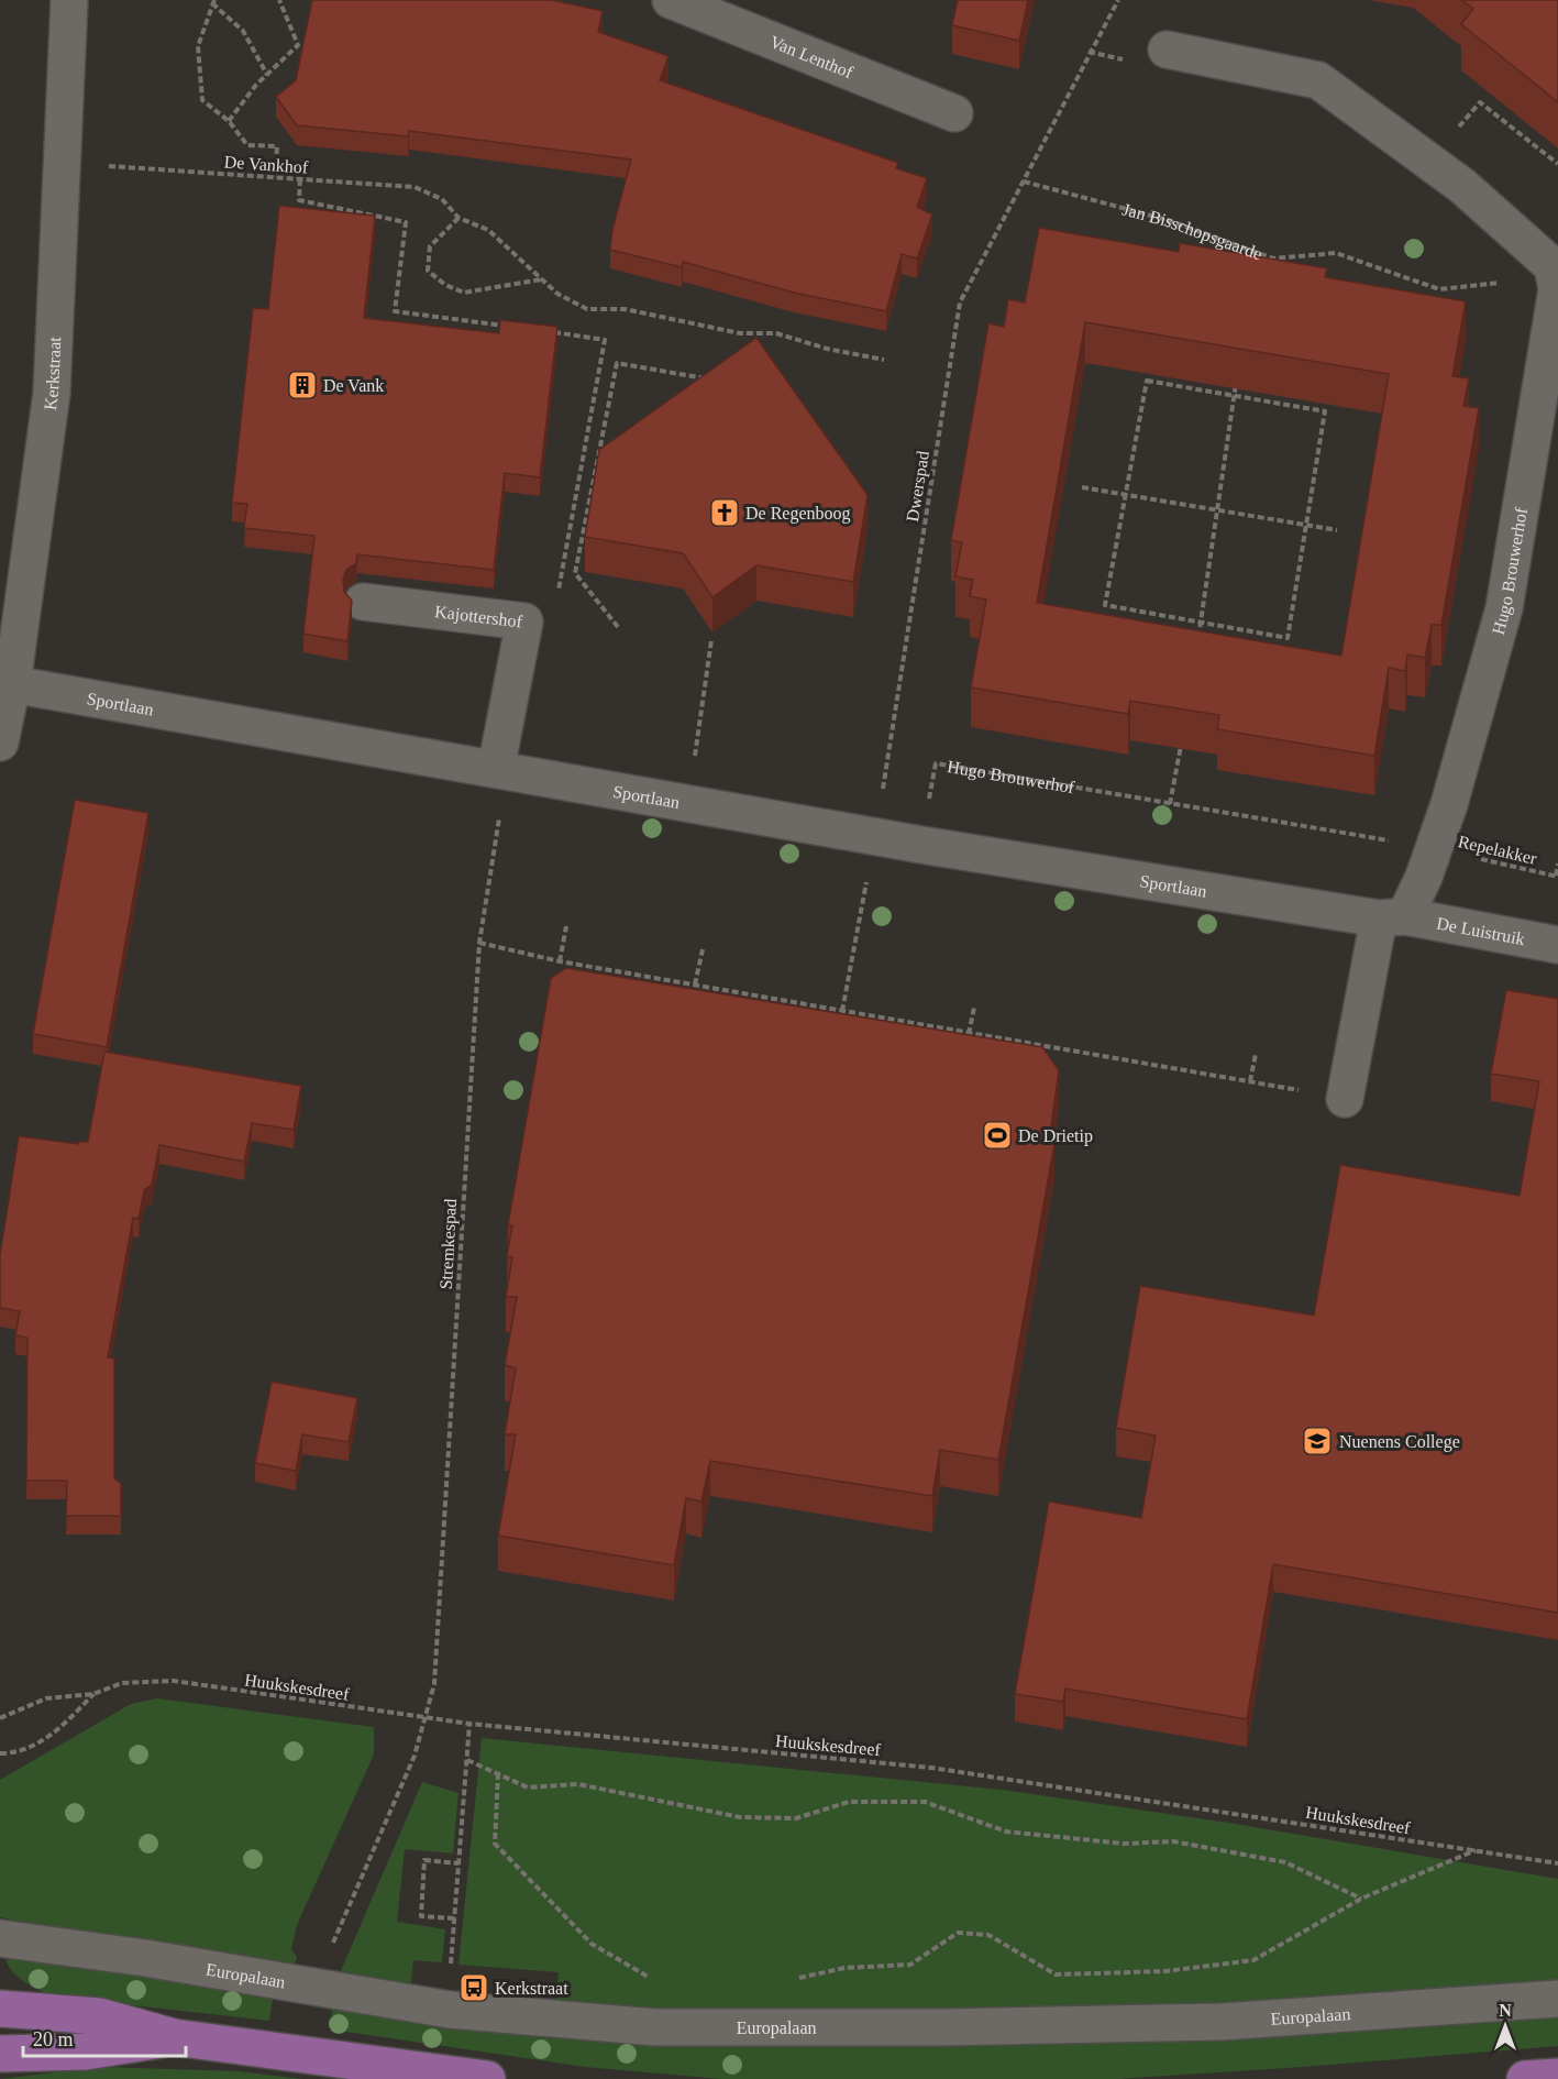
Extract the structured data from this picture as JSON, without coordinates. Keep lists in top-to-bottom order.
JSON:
{
  "streets": {
    "street": [
      "Van Lenthof",
      "Kerkstraat",
      "Hugo Brouwerhof",
      "Kajottershof",
      "Sportlaan",
      "De Luistruik",
      "Europalaan"
    ],
    "path": [
      "De Vankhof",
      "Jan Bisschopsgaarde",
      "Dwerspad",
      "Repelakker",
      "Stremkespad",
      "Huukskesdreef"
    ]
  },
  "crossings": [
    ["De Vankhof", "Kerkstraat"],
    ["Jan Bisschopsgaarde", "Dwerspad"],
    ["Jan Bisschopsgaarde", "Hugo Brouwerhof"],
    ["Kerkstraat", "Sportlaan"],
    ["Dwerspad", "Sportlaan"],
    ["Hugo Brouwerhof", "Sportlaan"],
    ["Hugo Brouwerhof", "Repelakker"],
    ["Hugo Brouwerhof", "De Luistruik"],
    ["Kajottershof", "Sportlaan"],
    ["Kajottershof", "Stremkespad"],
    ["Sportlaan", "De Luistruik"],
    ["Sportlaan", "Stremkespad"],
    ["Stremkespad", "Huukskesdreef"]
  ],
  "places": {
    "building": ["De Vank"],
    "church": ["De Regenboog"],
    "sports": ["De Drietip"],
    "school or university": ["Nuenens College"],
    "bus stop": ["Kerkstraat"]
  },
  "scale_bar": "20 m",
  "north": "top"
}
